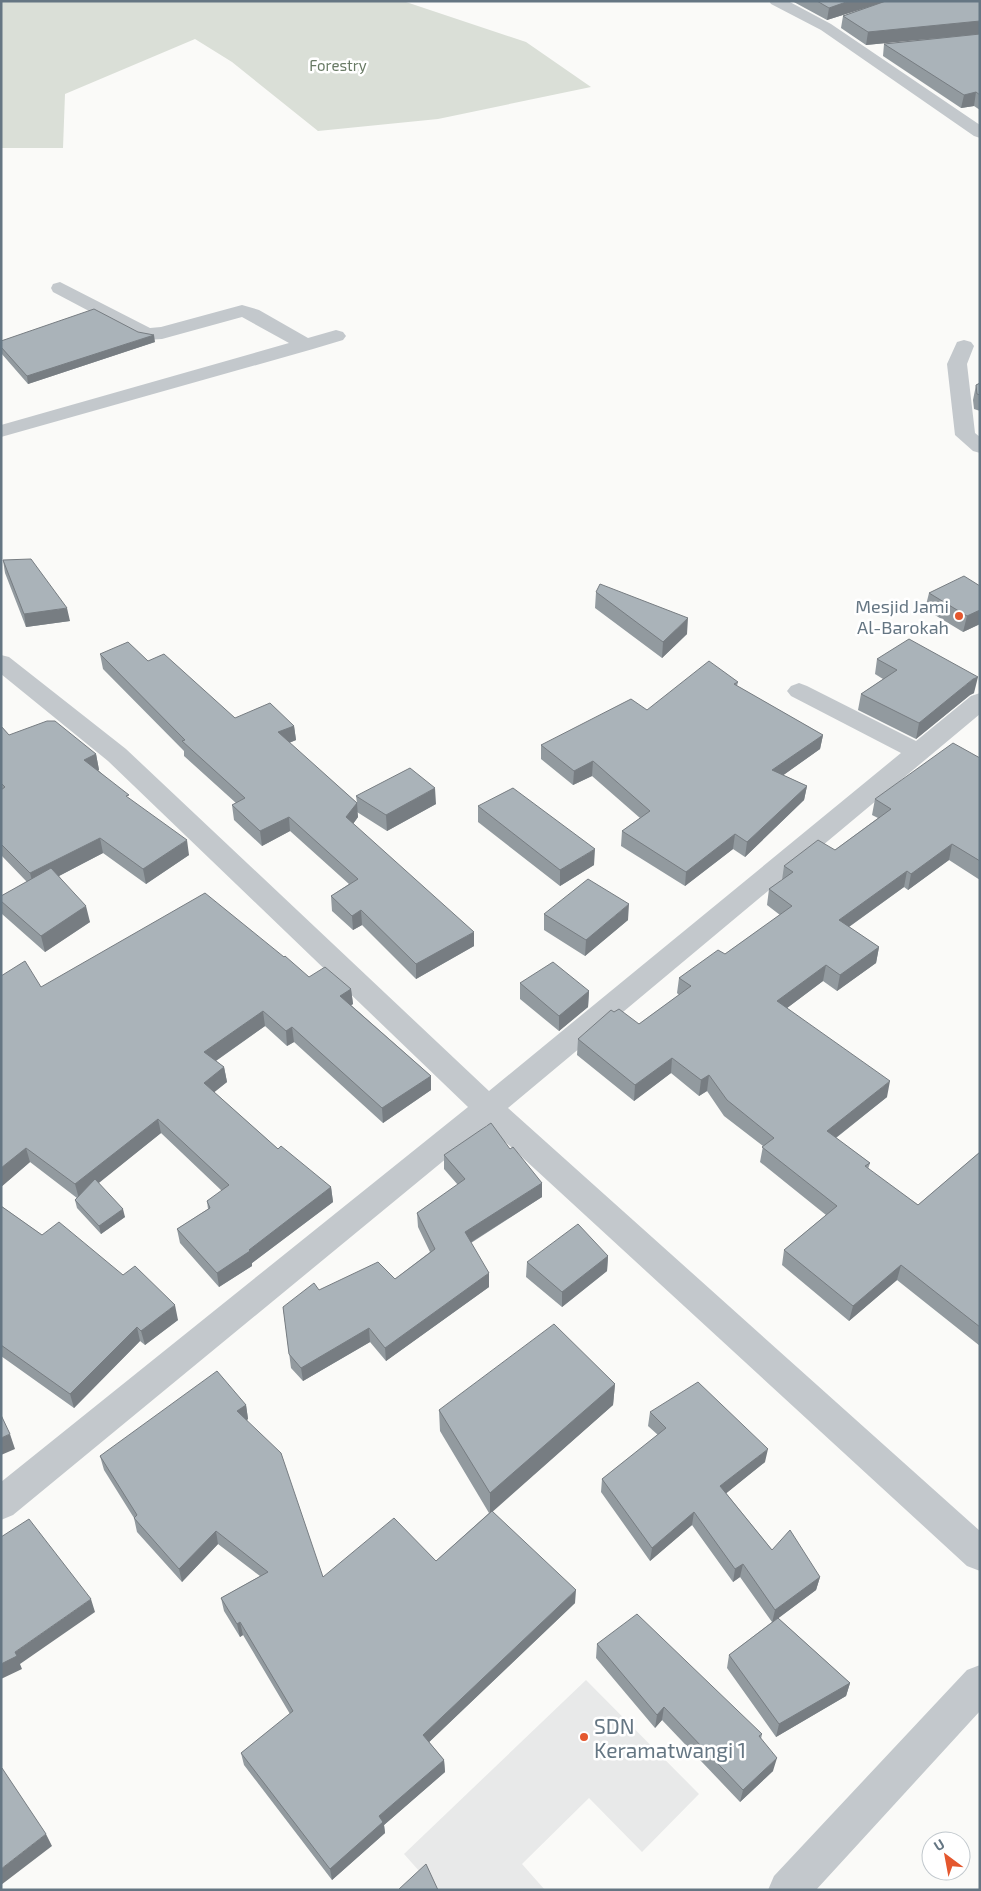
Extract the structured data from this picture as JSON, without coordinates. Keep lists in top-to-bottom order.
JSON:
{
  "parks": ["Forestry"],
  "places": ["Mesjid Jami Al-Barokah", "SDN Keramatwangi 1"],
  "north": "top left"
}
